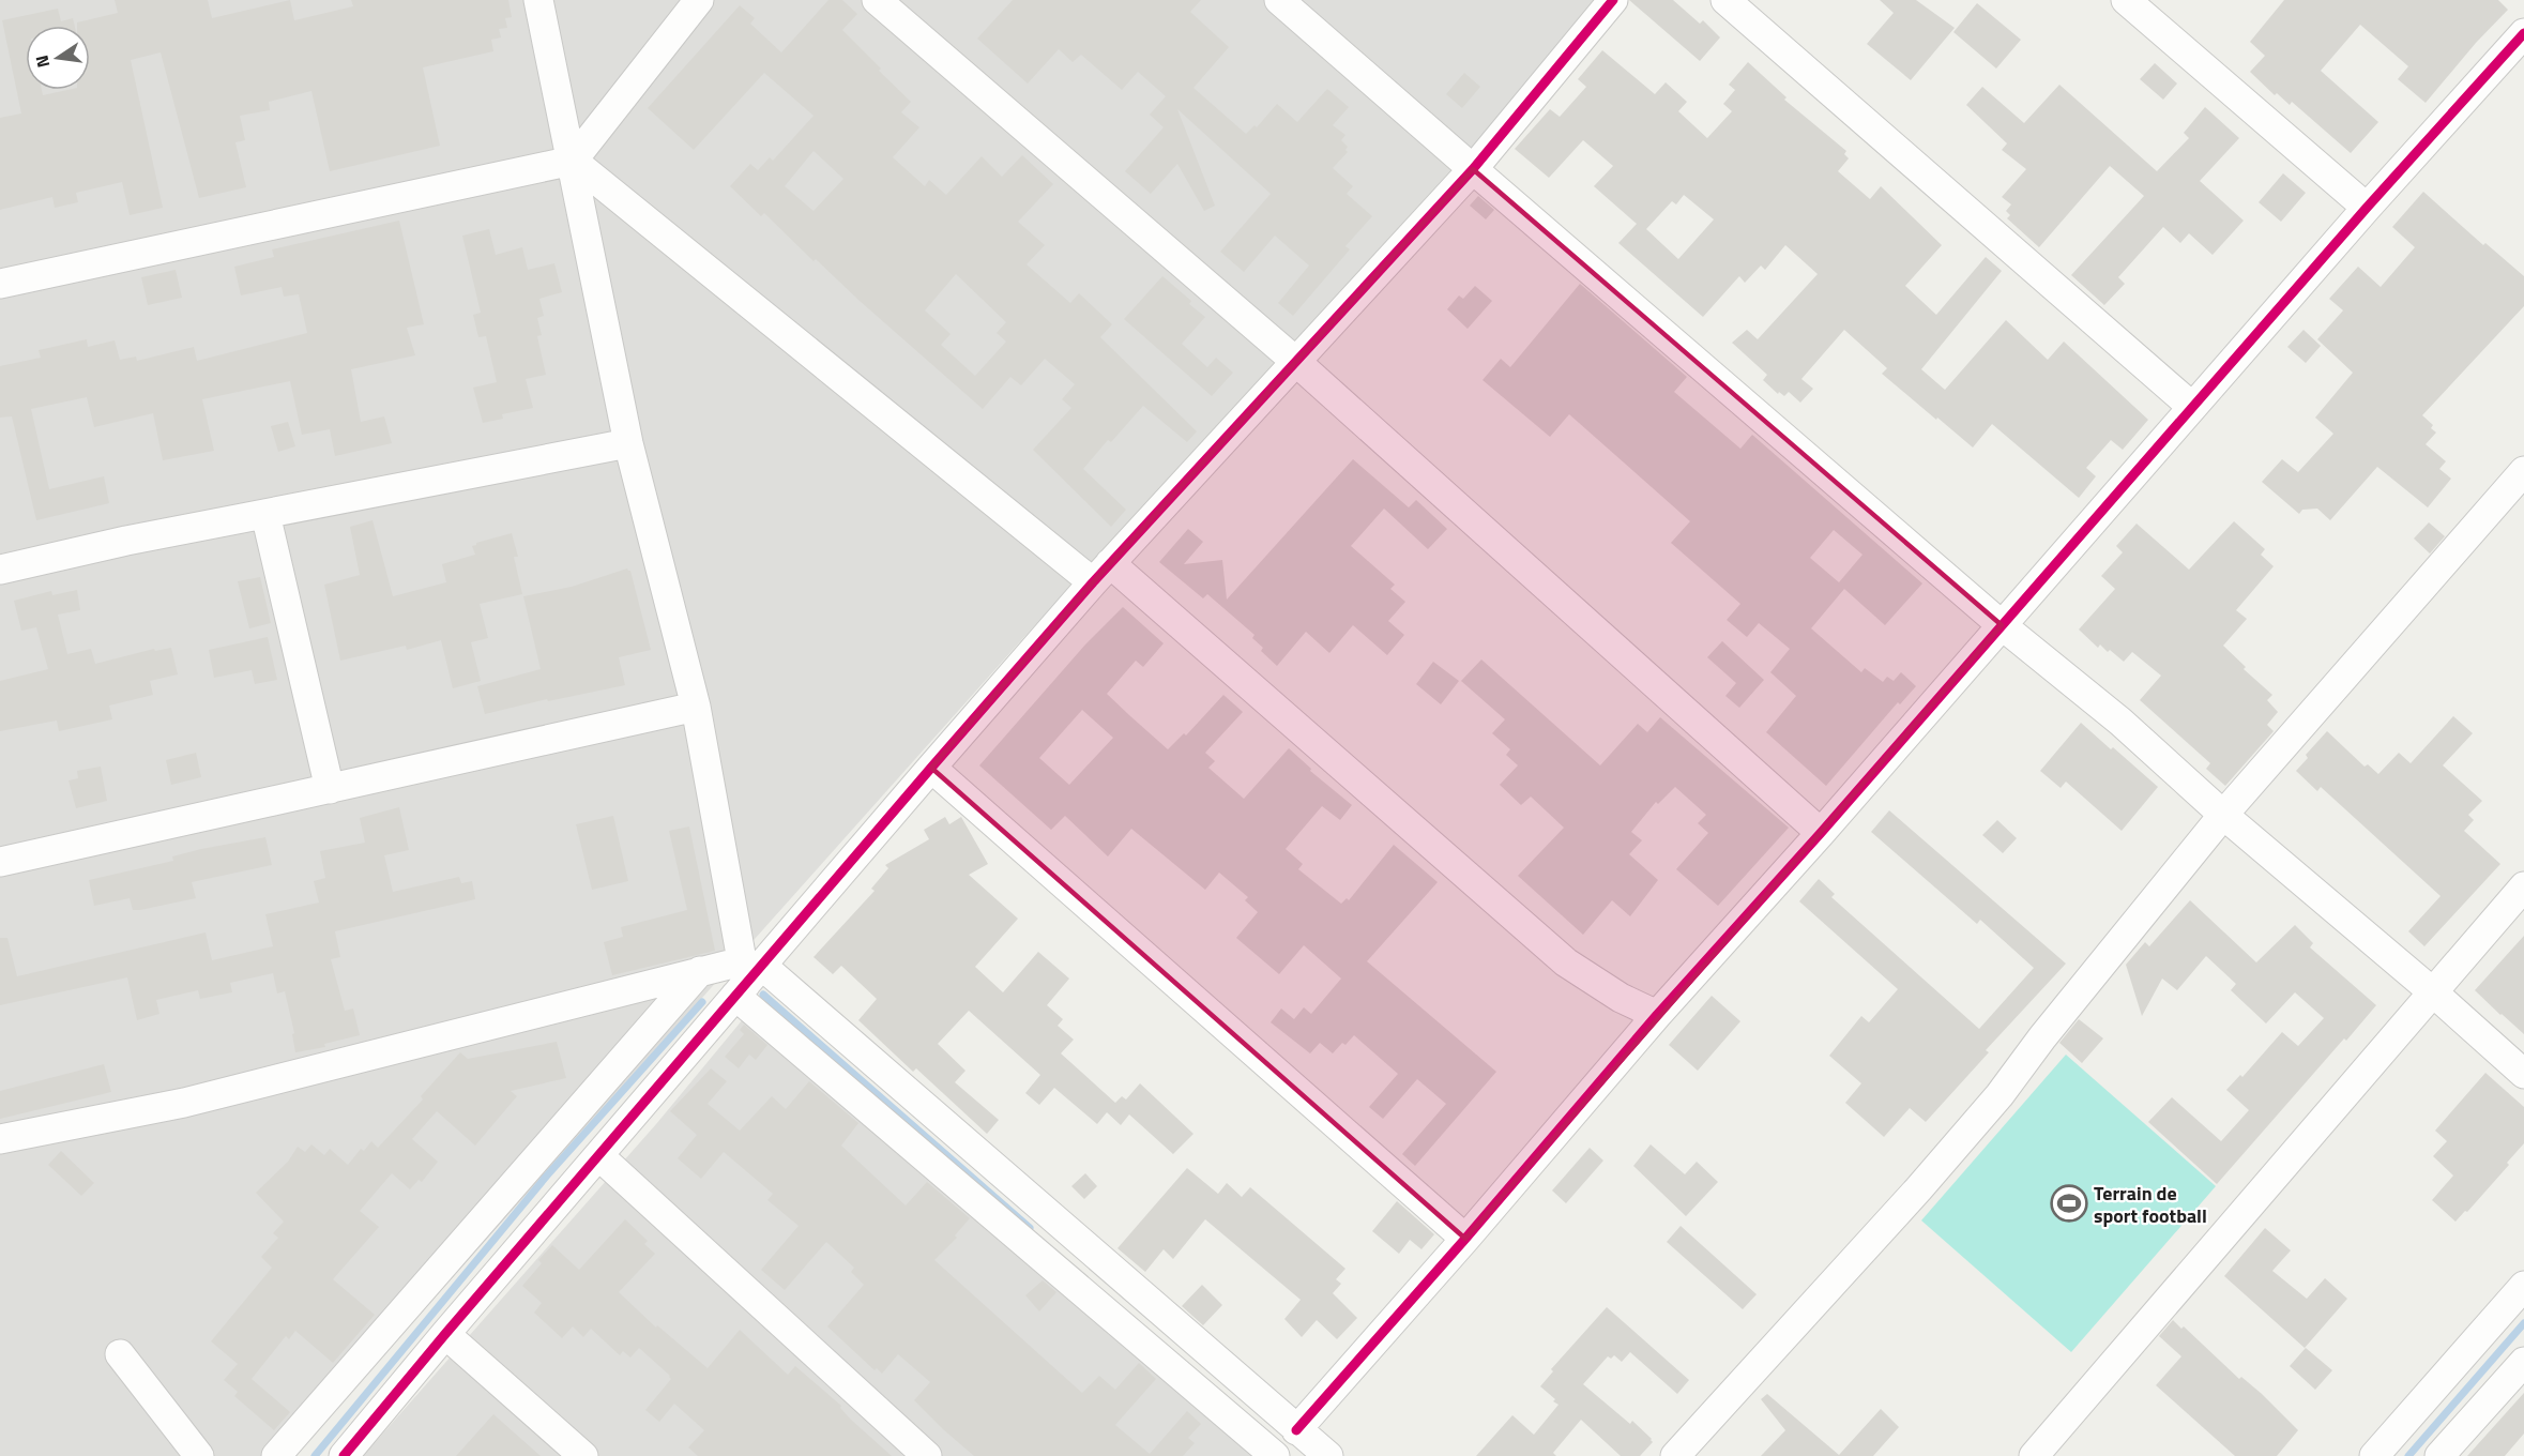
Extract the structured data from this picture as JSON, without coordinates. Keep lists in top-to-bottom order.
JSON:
{
  "places": {
    "sports": ["Terrain de sport football"]
  },
  "north": "left"
}
